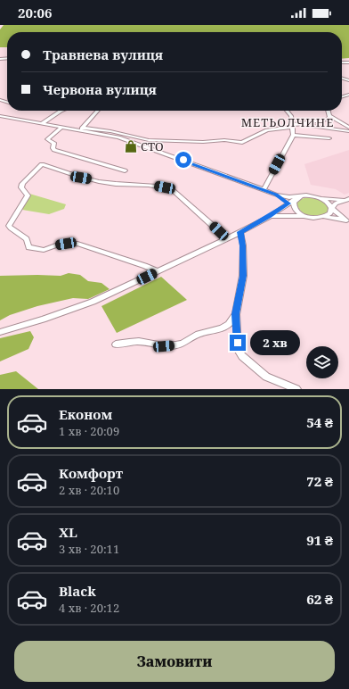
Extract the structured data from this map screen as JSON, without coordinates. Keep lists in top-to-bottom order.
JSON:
{
  "districts": ["МЕТЬОЛЧИНЕ"],
  "places": {
    "shop": ["СТО"]
  },
  "page": {
    "status": "20:06",
    "banner": ["Травнева вулиця", "Червона вулиця"],
    "bubble": "2 хв",
    "list": [
      {
        "name": "Економ",
        "note": "1 хв · 20:09",
        "value": "54 ₴"
      },
      {
        "name": "Комфорт",
        "note": "2 хв · 20:10",
        "value": "72 ₴"
      },
      {
        "name": "XL",
        "note": "3 хв · 20:11",
        "value": "91 ₴"
      },
      {
        "name": "Black",
        "note": "4 хв · 20:12",
        "value": "62 ₴"
      }
    ],
    "buttons": "Замовити"
  }
}
